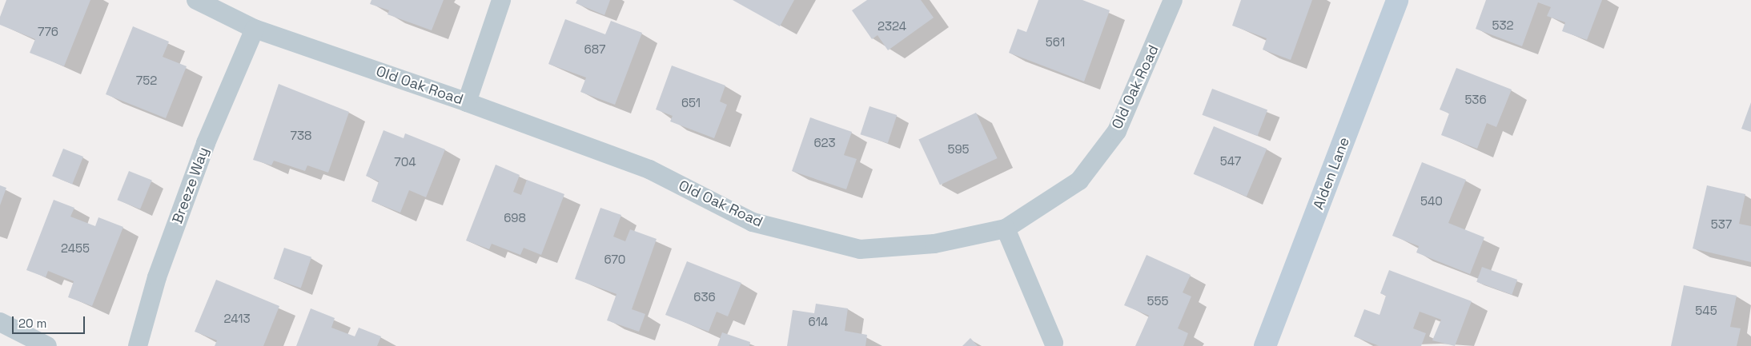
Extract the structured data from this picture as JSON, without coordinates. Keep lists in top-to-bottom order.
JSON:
{
  "streets": {
    "street": ["Old Oak Road", "Alden Lane", "Breeze Way"]
  },
  "crossings": [
    ["Old Oak Road", "Breeze Way"]
  ],
  "house_numbers": [
    "532",
    "2324",
    "776",
    "561",
    "687",
    "752",
    "536",
    "651",
    "738",
    "623",
    "595",
    "547",
    "704",
    "540",
    "698",
    "537",
    "2455",
    "670",
    "636",
    "555",
    "545",
    "2413",
    "614"
  ],
  "scale_bar": "20 m"
}
